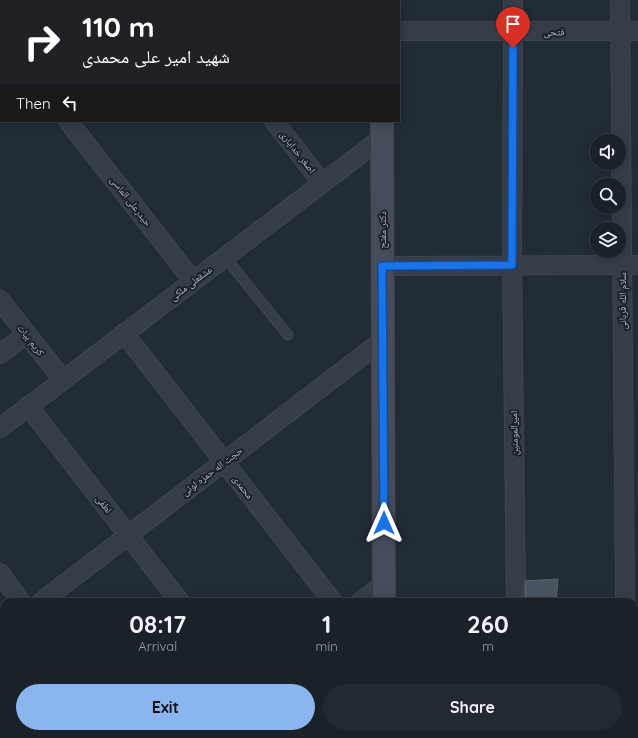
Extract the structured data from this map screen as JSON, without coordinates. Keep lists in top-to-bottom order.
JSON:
{
  "streets": {
    "main road": ["دکتر مفتح"],
    "street": [
      "فتحی",
      "اصغر خدایاری",
      "حیدرعلی الماسی",
      "عشقعلی ملکی",
      "سلام الله قربانی",
      "کریم بیات",
      "امیرالمومنین",
      "حجت اله حمزه لوئی",
      "محمدی",
      "لطفی"
    ]
  },
  "crossings": [
    ["فتحی", "سلام الله قربانی"],
    ["فتحی", "امیرالمومنین"],
    ["اصغر خدایاری", "عشقعلی ملکی"],
    ["حیدرعلی الماسی", "عشقعلی ملکی"],
    ["دکتر مفتح", "عشقعلی ملکی"],
    ["دکتر مفتح", "حجت اله حمزه لوئی"],
    ["عشقعلی ملکی", "کریم بیات"],
    ["عشقعلی ملکی", "محمدی"],
    ["عشقعلی ملکی", "لطفی"],
    ["حجت اله حمزه لوئی", "محمدی"],
    ["حجت اله حمزه لوئی", "لطفی"]
  ],
  "page": {
    "turn": ["110 m", "شهید امیر علی محمدی"],
    "then": "Then",
    "eta": [
      "08:17",
      "Arrival",
      "1",
      "min",
      "260",
      "m"
    ],
    "buttons": ["Exit", "Share"]
  }
}
